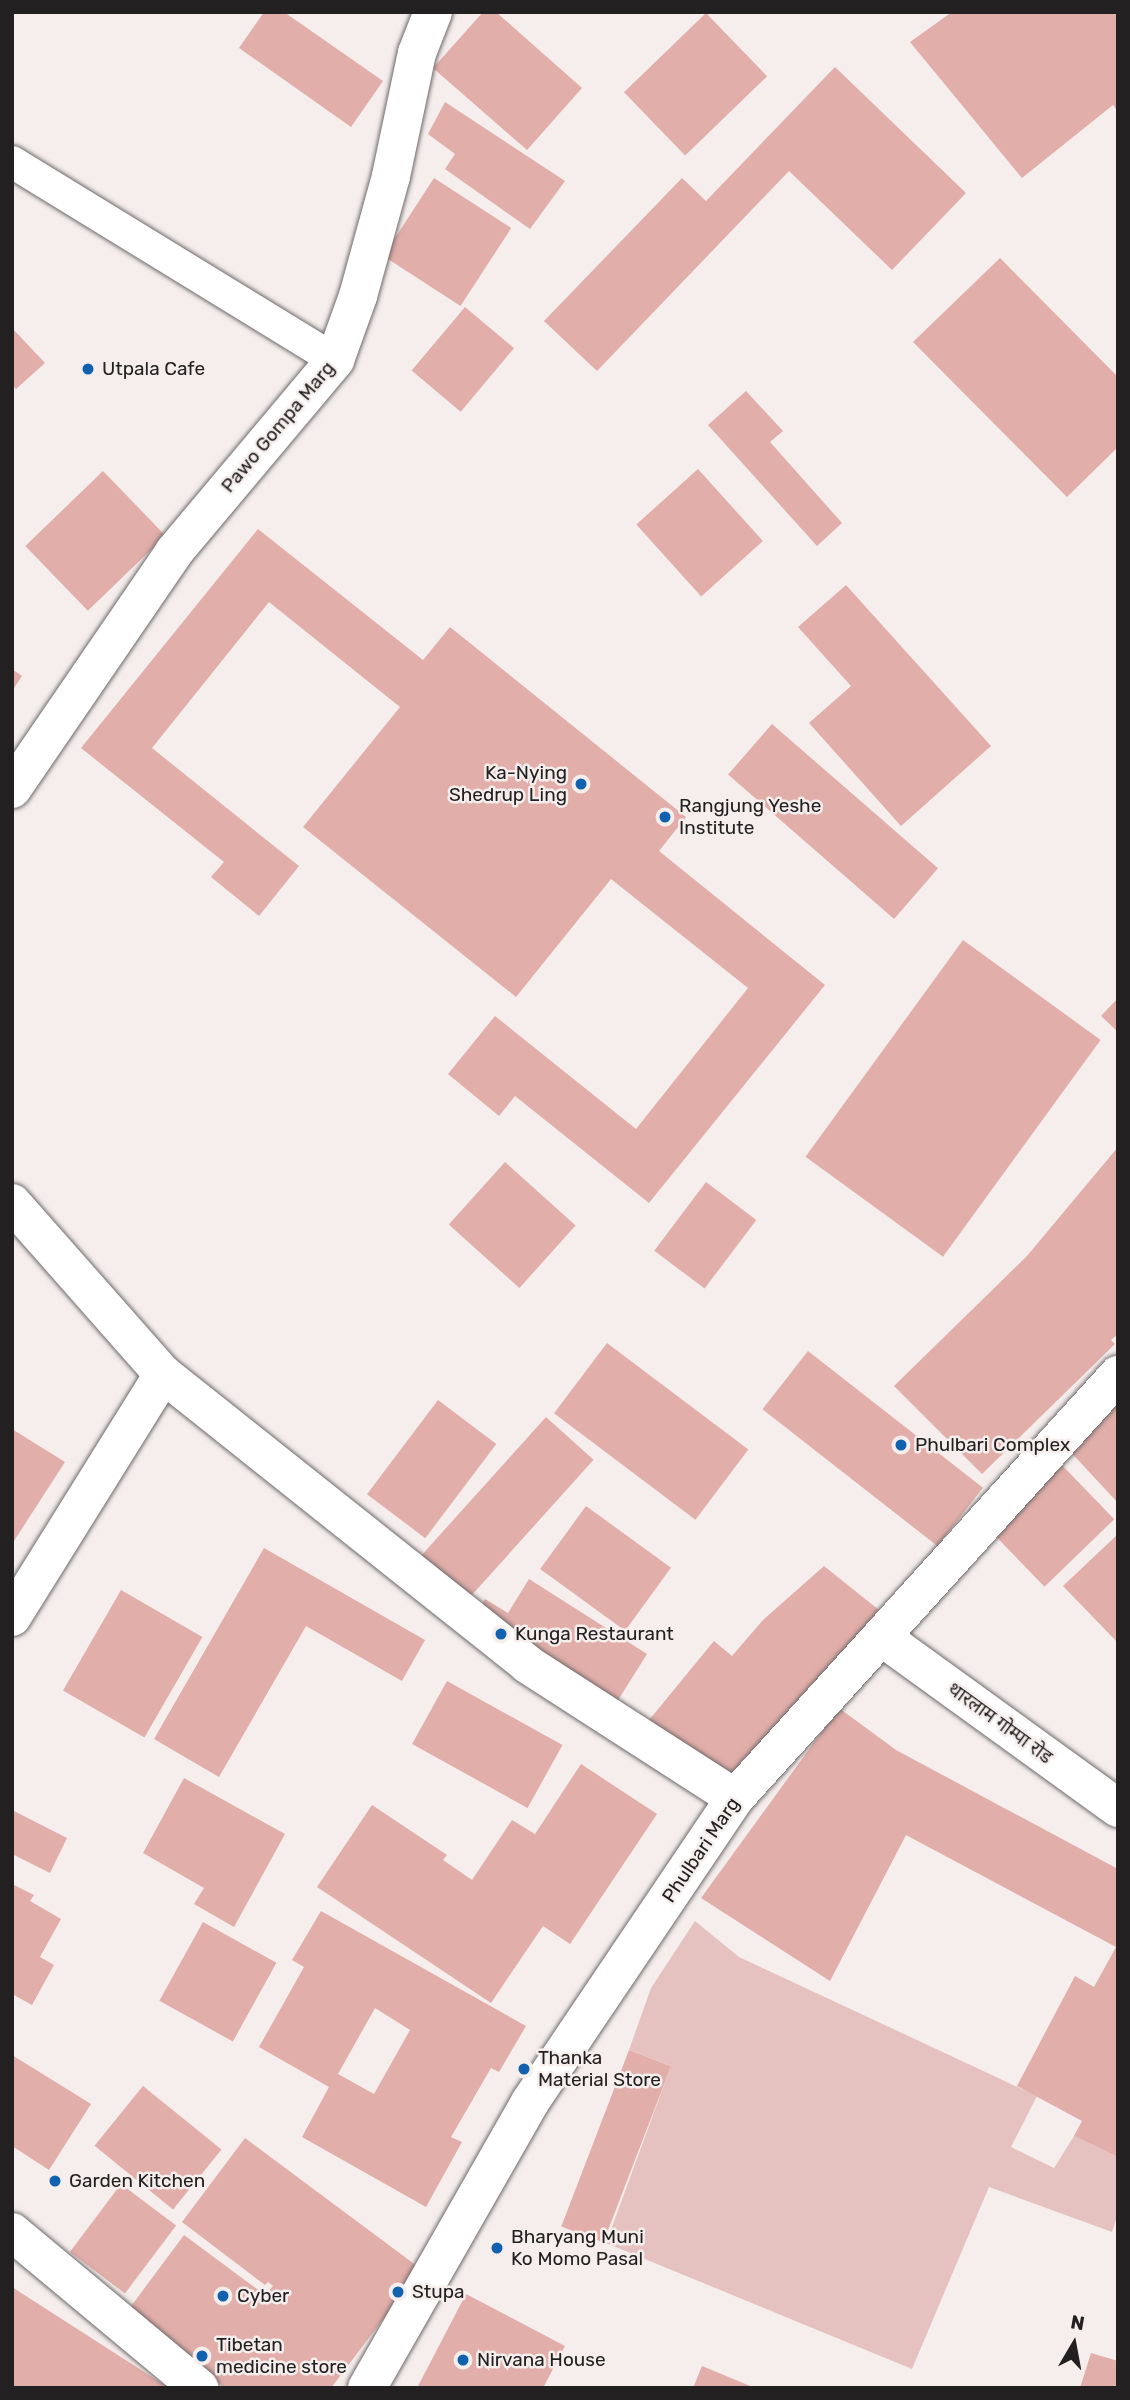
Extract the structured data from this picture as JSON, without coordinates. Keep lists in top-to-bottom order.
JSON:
{
  "streets": {
    "street": ["Pawo Gompa Marg", "थारलाम गोम्पा रोड", "Phulbari Marg"]
  },
  "crossings": [
    ["थारलाम गोम्पा रोड", "Phulbari Marg"]
  ],
  "places": [
    "Utpala Cafe",
    "Ka-Nying Shedrup Ling",
    "Rangjung Yeshe Institute",
    "Phulbari Complex",
    "Kunga Restaurant",
    "Thanka Material Store",
    "Garden Kitchen",
    "Bharyang Muni Ko Momo Pasal",
    "Stupa",
    "Cyber",
    "Tibetan medicine store",
    "Nirvana House"
  ],
  "north": "top"
}
